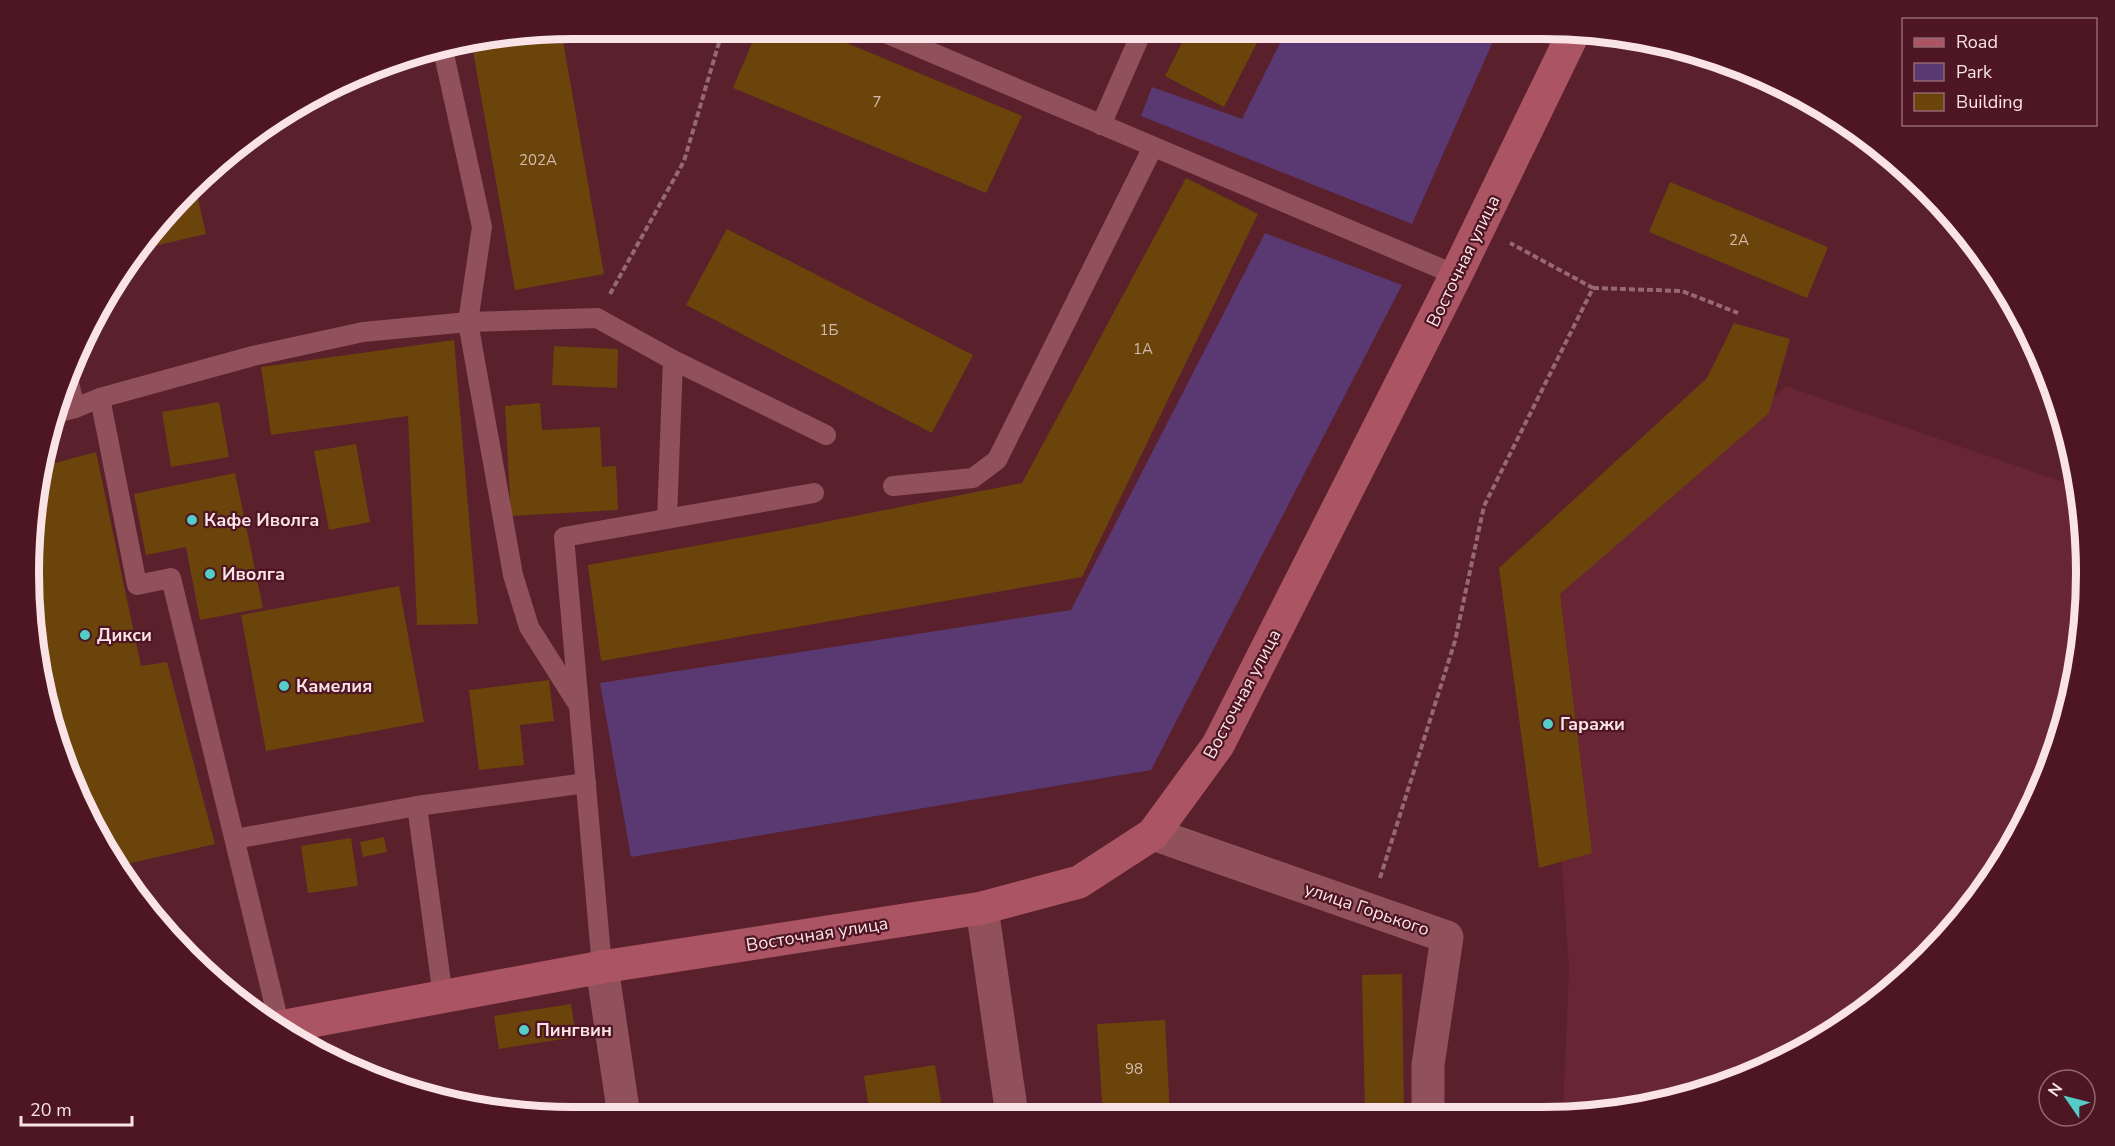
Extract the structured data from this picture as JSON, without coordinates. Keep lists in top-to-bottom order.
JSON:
{
  "streets": {
    "main road": ["Восточная улица"],
    "street": ["улица Горького"]
  },
  "crossings": [
    ["Восточная улица", "улица Горького"]
  ],
  "places": [
    "Кафе Иволга",
    "Иволга",
    "Дикси",
    "Камелия",
    "Гаражи",
    "Пингвин"
  ],
  "house_numbers": [
    "7",
    "202А",
    "2А",
    "1Б",
    "1А",
    "98"
  ],
  "legend": ["Road", "Park", "Building"],
  "scale_bar": "20 m",
  "north": "top left"
}
